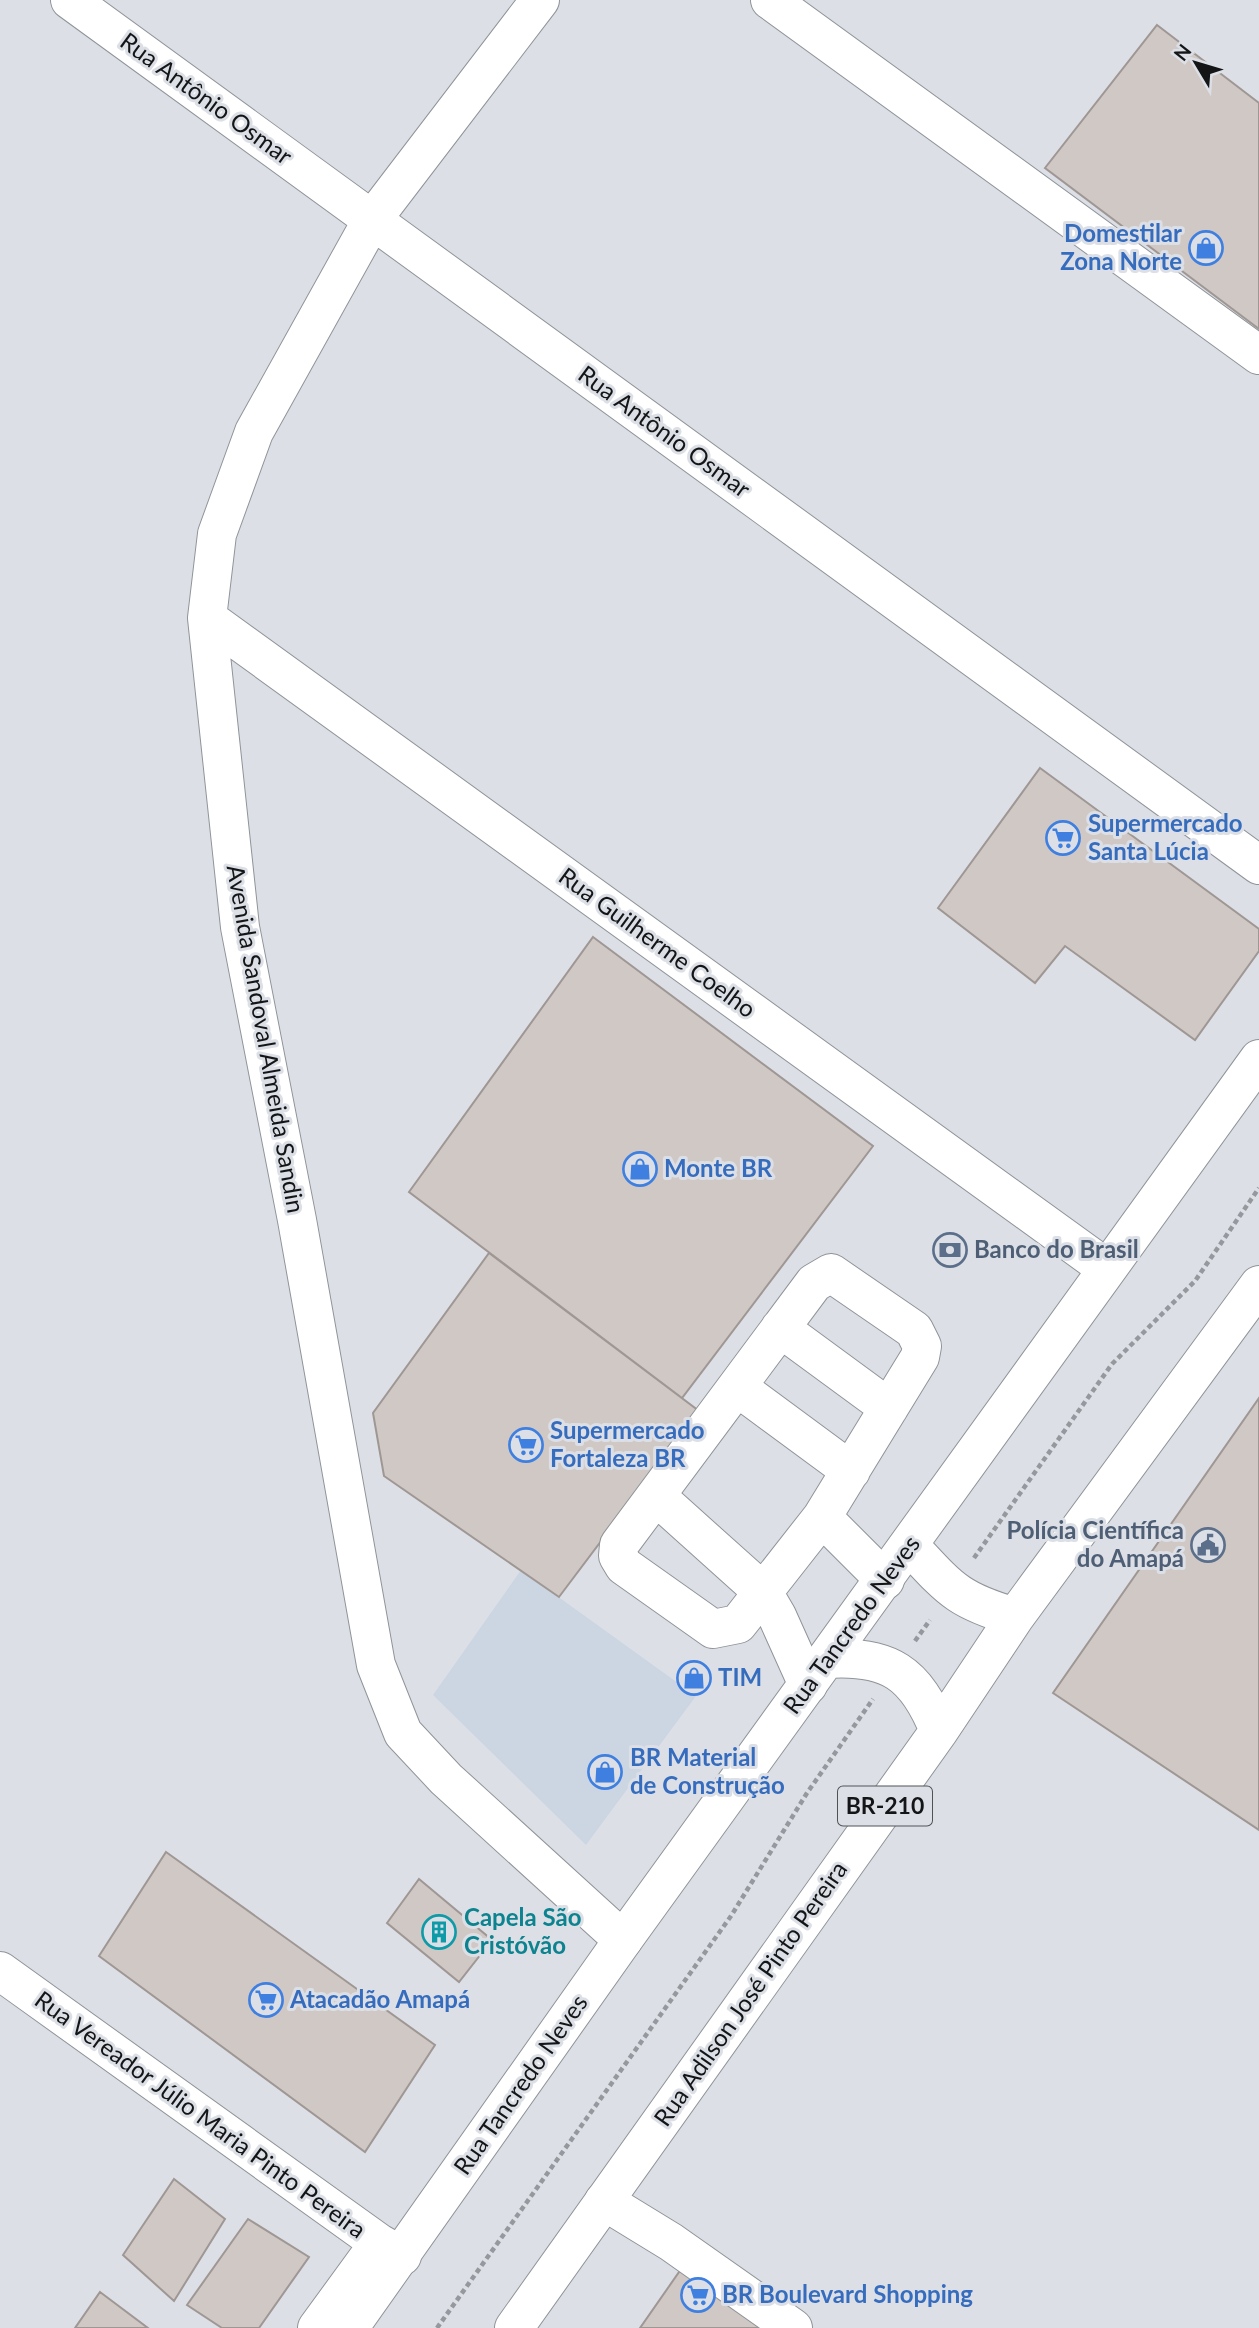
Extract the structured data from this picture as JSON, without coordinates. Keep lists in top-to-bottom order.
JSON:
{
  "streets": {
    "street": [
      "Rua Antônio Osmar",
      "Rua Guilherme Coelho",
      "Avenida Sandoval Almeida Sandin",
      "Rua Tancredo Neves",
      "BR-210",
      "Rua Adilson José Pinto Pereira",
      "Rua Vereador Júlio Maria Pinto Pereira"
    ]
  },
  "crossings": [
    ["Rua Antônio Osmar", "Avenida Sandoval Almeida Sandin"],
    ["Rua Guilherme Coelho", "Avenida Sandoval Almeida Sandin"],
    ["Rua Guilherme Coelho", "Rua Tancredo Neves"],
    ["Avenida Sandoval Almeida Sandin", "Rua Tancredo Neves"],
    ["Rua Tancredo Neves", "Rua Vereador Júlio Maria Pinto Pereira"]
  ],
  "places": {
    "shop": [
      "Domestilar Zona Norte",
      "Monte BR",
      "TIM",
      "BR Material de Construção"
    ],
    "supermarket": [
      "Supermercado Santa Lúcia",
      "Supermercado Fortaleza BR",
      "Atacadão Amapá",
      "BR Boulevard Shopping"
    ],
    "bank": ["Banco do Brasil"],
    "public building": ["Polícia Científica do Amapá"],
    "building": ["Capela São Cristóvão"]
  },
  "north": "top left"
}
